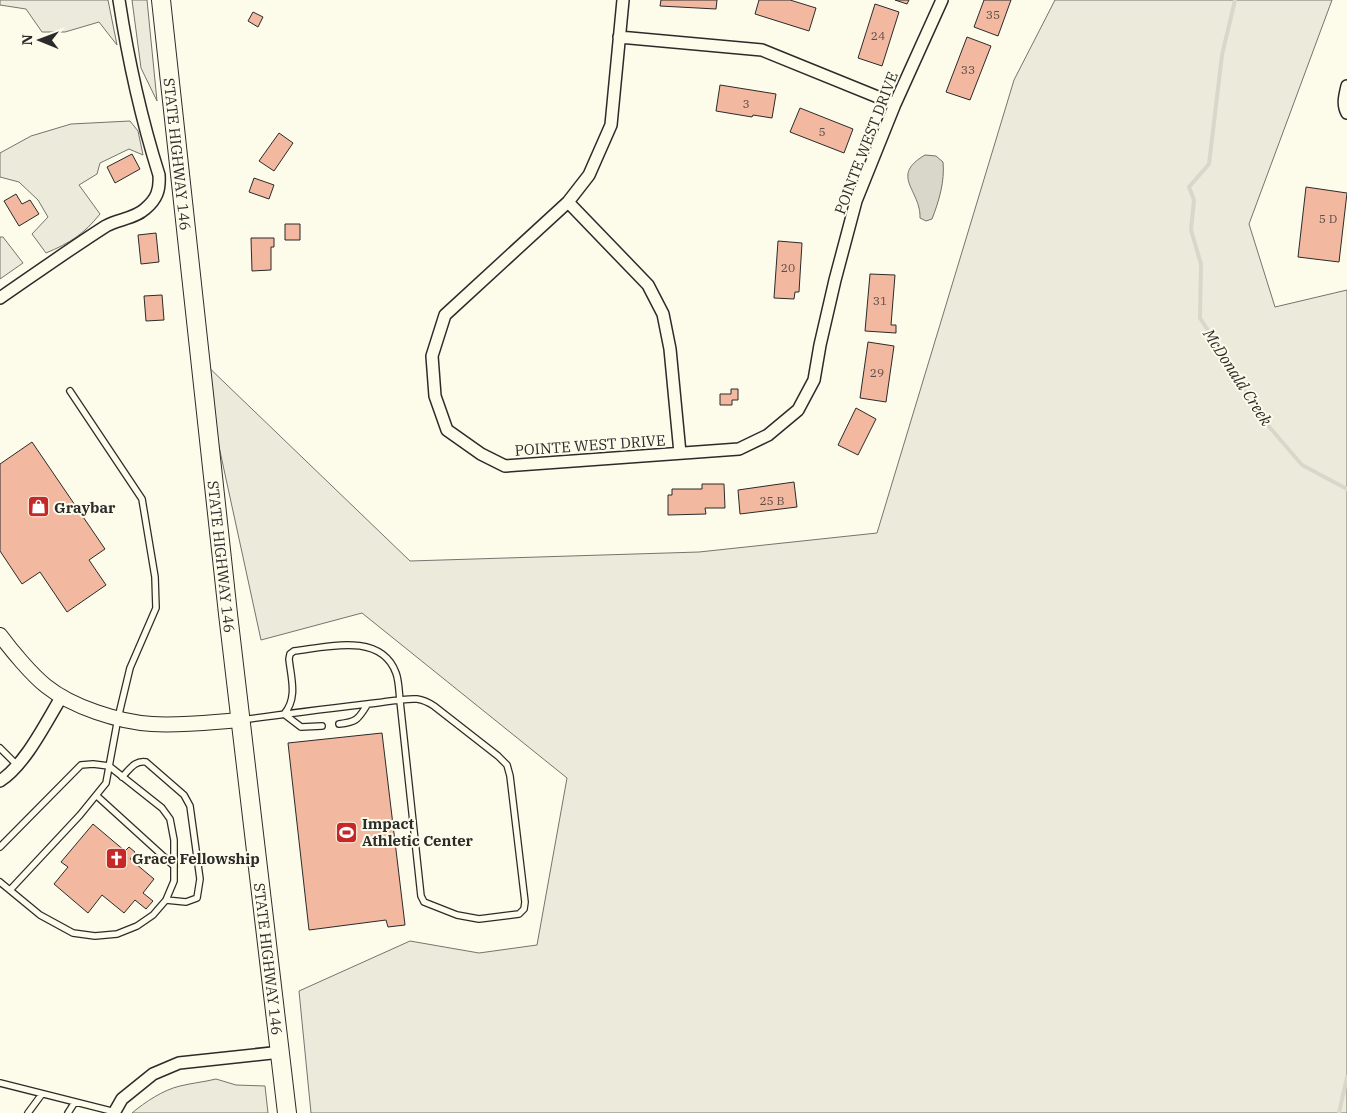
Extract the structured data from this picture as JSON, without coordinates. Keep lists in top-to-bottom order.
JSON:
{
  "streets": {
    "main road": ["STATE HIGHWAY 146"],
    "street": ["POINTE WEST DRIVE"]
  },
  "water": ["McDonald Creek"],
  "places": {
    "shop": ["Graybar"],
    "sports": ["Impact Athletic Center"],
    "church": ["Grace Fellowship"]
  },
  "house_numbers": [
    "35",
    "24",
    "33",
    "3",
    "5",
    "5 D",
    "20",
    "31",
    "29",
    "25 B"
  ],
  "north": "left"
}
